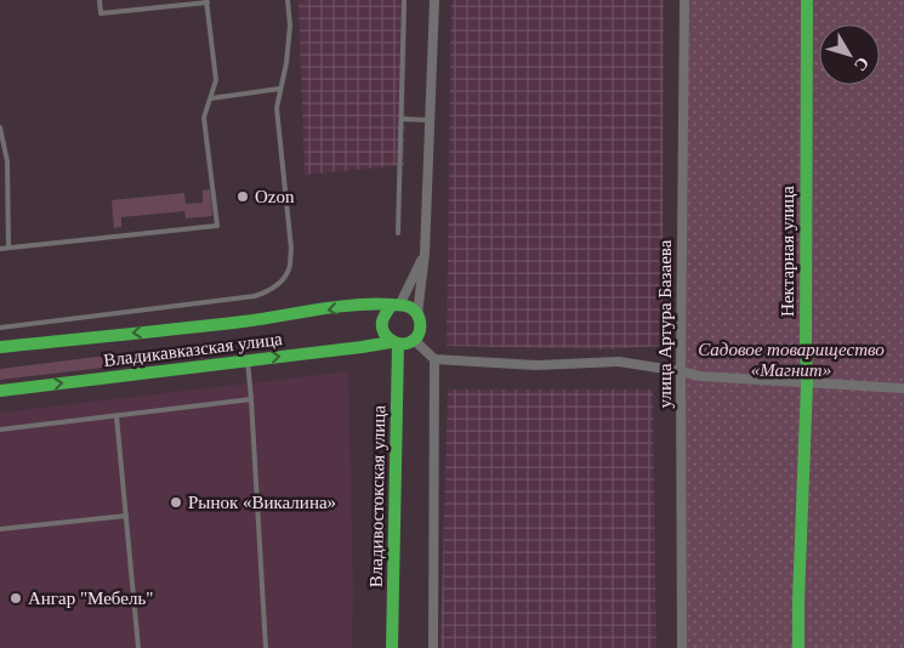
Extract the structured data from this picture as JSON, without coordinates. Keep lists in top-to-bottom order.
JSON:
{
  "streets": {
    "main road": ["Нектарная улица", "Владикавказская улица", "Владивостокская улица"],
    "street": ["улица Артура Базаева"]
  },
  "crossings": [
    ["Владикавказская улица", "Владивостокская улица"]
  ],
  "parks": ["Садовое товарищество «Магнит»"],
  "places": ["Ozon", "Рынок «Викалина»", "Ангар \"Мебель\""],
  "north": "bottom right"
}
